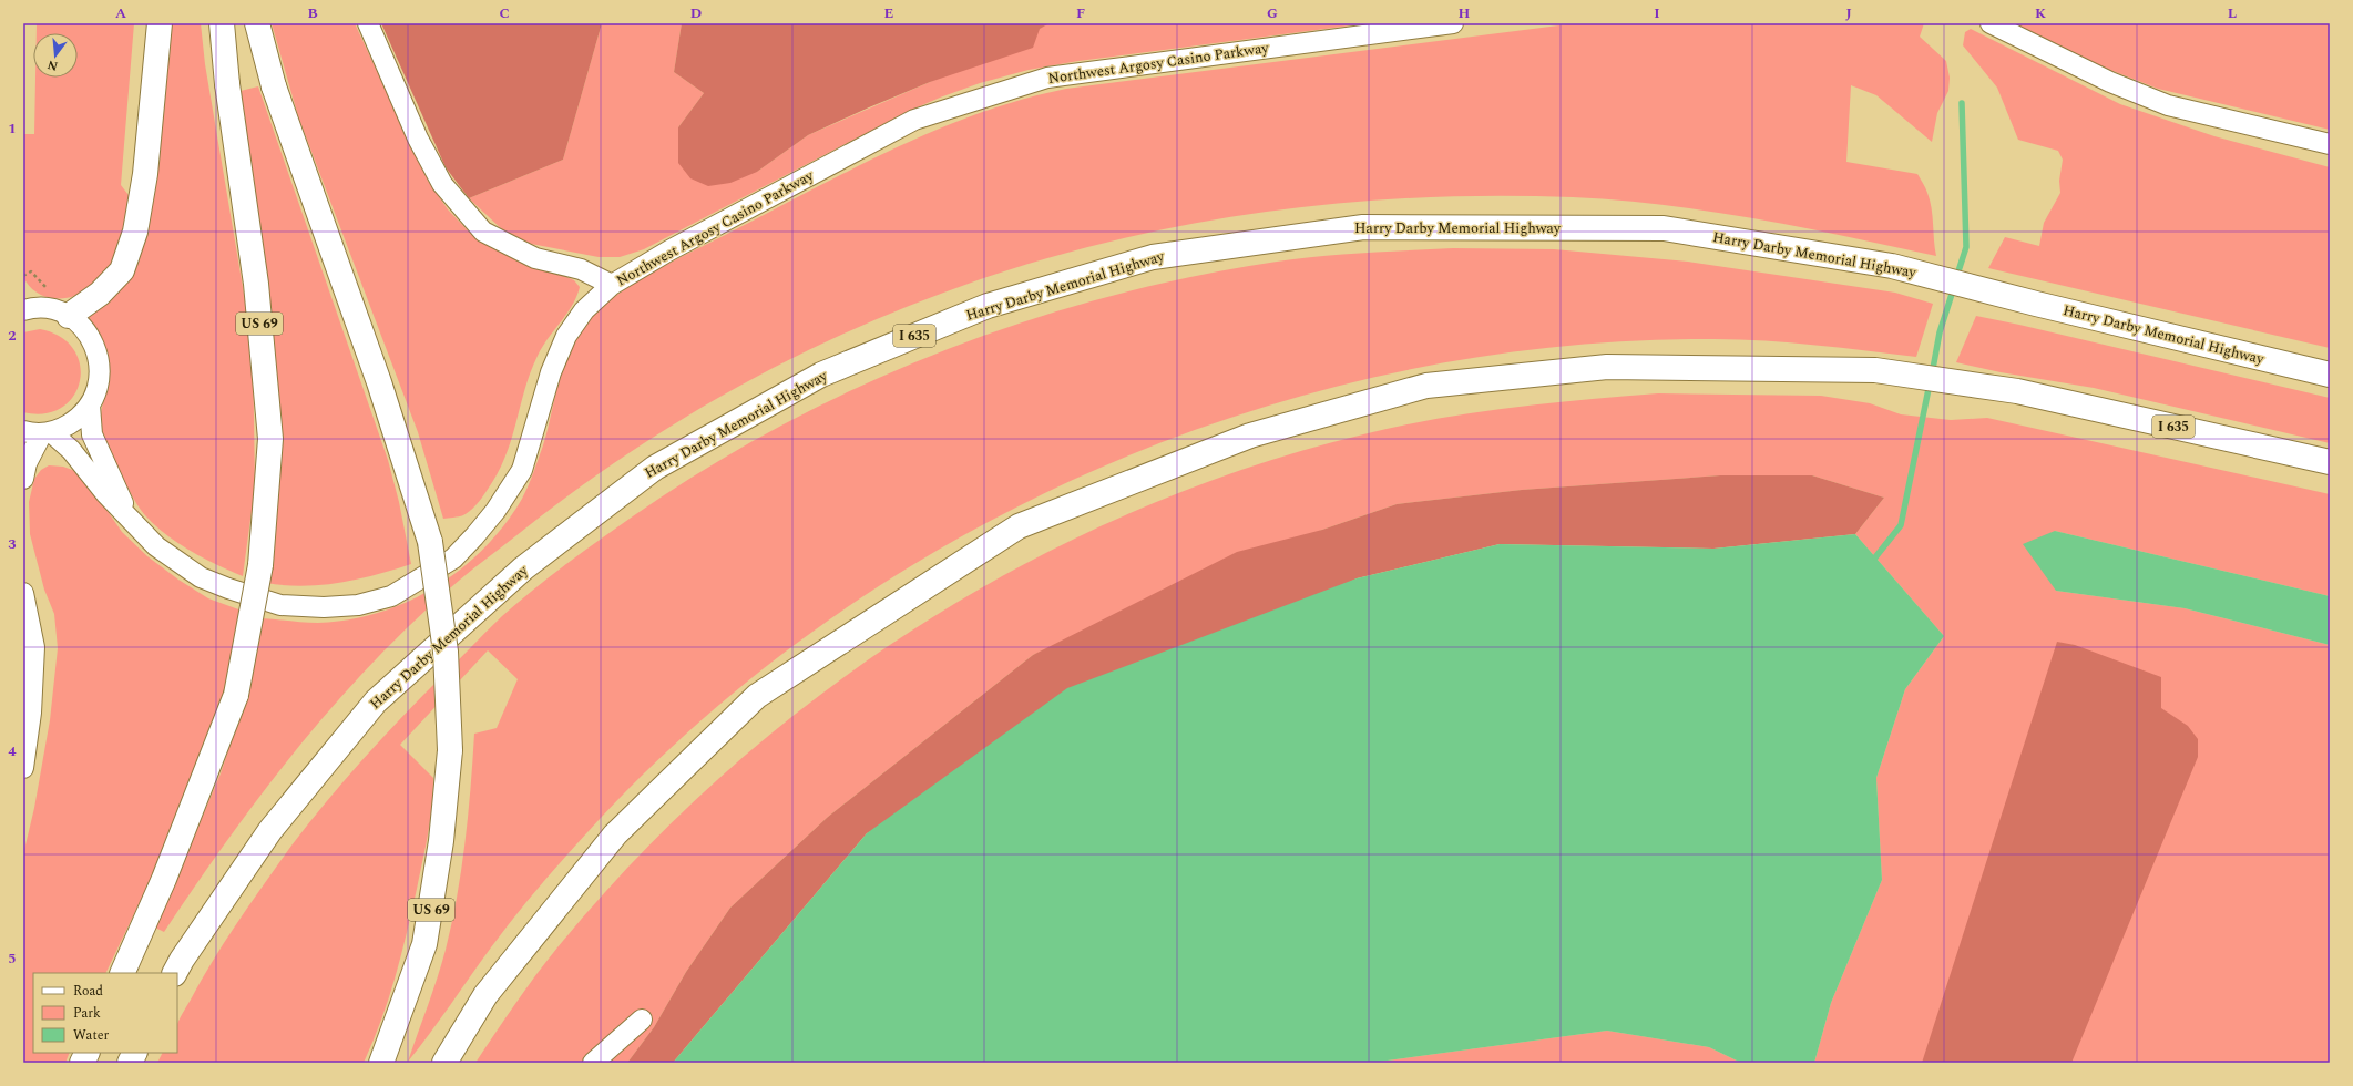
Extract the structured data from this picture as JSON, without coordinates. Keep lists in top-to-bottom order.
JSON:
{
  "streets": {
    "main road": ["Harry Darby Memorial Highway", "US 69", "I 635"],
    "street": ["Northwest Argosy Casino Parkway"]
  },
  "legend": ["Road", "Park", "Water"],
  "north": "bottom",
  "grid": {
    "columns": [
      "A",
      "B",
      "C",
      "D",
      "E",
      "F",
      "G",
      "H",
      "I",
      "J",
      "K",
      "L"
    ],
    "rows": [
      "1",
      "2",
      "3",
      "4",
      "5"
    ]
  }
}
